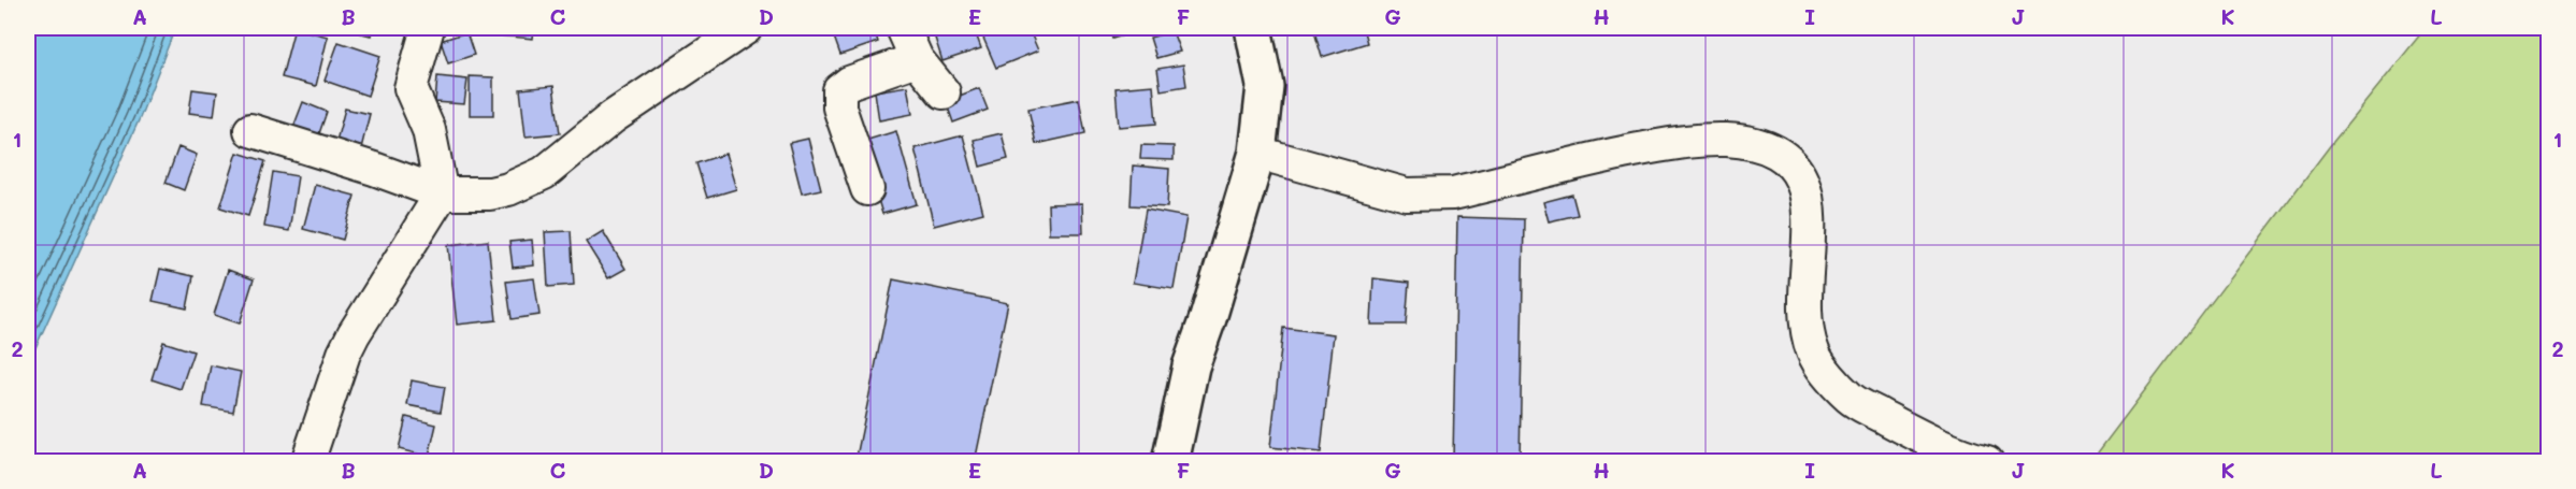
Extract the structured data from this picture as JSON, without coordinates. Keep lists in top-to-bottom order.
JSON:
{
  "grid": {
    "columns": [
      "A",
      "B",
      "C",
      "D",
      "E",
      "F",
      "G",
      "H",
      "I",
      "J",
      "K",
      "L"
    ],
    "rows": ["1", "2"]
  }
}
